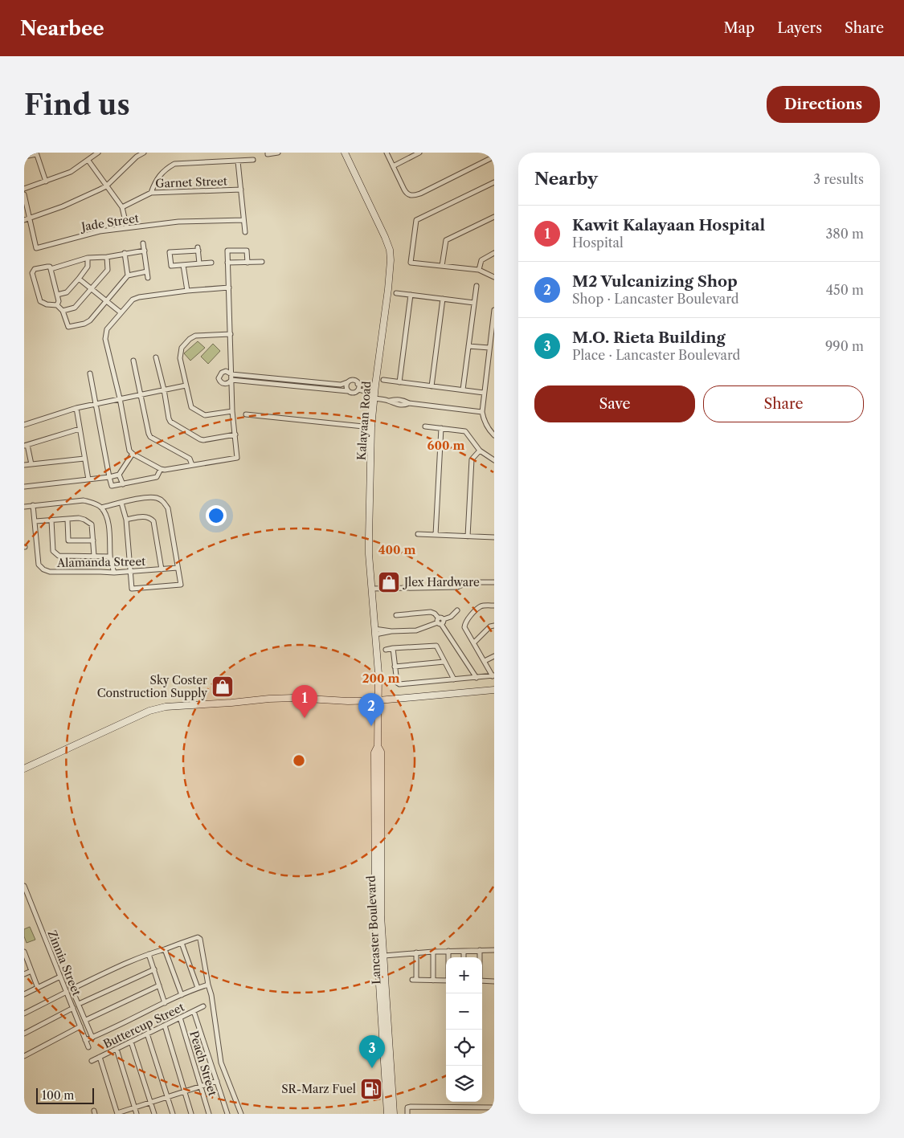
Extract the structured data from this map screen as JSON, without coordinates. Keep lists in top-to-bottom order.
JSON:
{
  "streets": {
    "main road": ["Kalayaan Road", "Lancaster Boulevard"],
    "street": [
      "Garnet Street",
      "Jade Street",
      "Alamanda Street",
      "Zinnia Street",
      "Buttercup Street",
      "Peach Street"
    ]
  },
  "crossings": [
    ["Kalayaan Road", "Lancaster Boulevard"],
    ["Buttercup Street", "Peach Street"]
  ],
  "places": {
    "shop": ["Jlex Hardware", "Sky Coster Construction Supply"],
    "fuel station": ["SR-Marz Fuel"]
  },
  "scale_bar": "100 m",
  "page": {
    "header": "Nearbee",
    "nav": ["Map", "Layers", "Share"],
    "buttons": [
      "Directions",
      ["Save", "Share"]
    ],
    "title": "Find us",
    "heading": ["Nearby", "3 results"],
    "list": [
      {
        "mark": "1",
        "name": "Kawit Kalayaan Hospital",
        "note": "Hospital",
        "value": "380 m"
      },
      {
        "mark": "2",
        "name": "M2 Vulcanizing Shop",
        "note": "Shop · Lancaster Boulevard",
        "value": "450 m"
      },
      {
        "mark": "3",
        "name": "M.O. Rieta Building",
        "note": "Place · Lancaster Boulevard",
        "value": "990 m"
      }
    ],
    "pins": ["1", "2", "3"],
    "map_buttons": ["+", "−"],
    "scale": "100 m"
  },
  "rings": ["600 m", "400 m", "200 m"]
}
